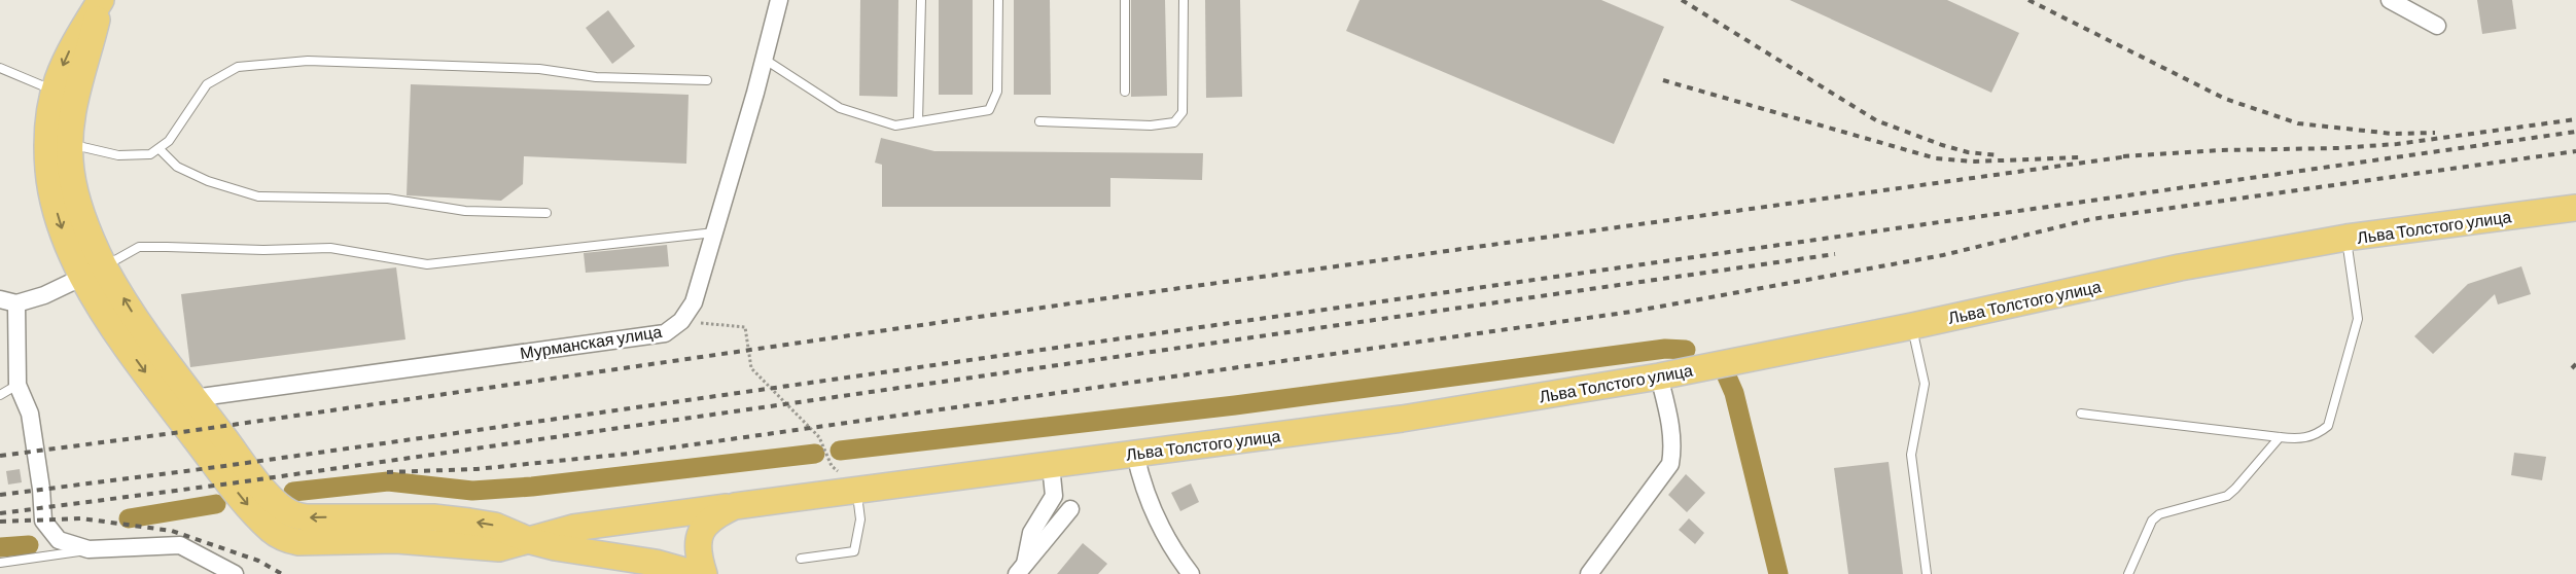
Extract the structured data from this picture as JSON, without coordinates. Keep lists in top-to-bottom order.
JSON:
{
  "streets": {
    "main road": ["Льва Толстого улица"],
    "street": ["Мурманская улица"]
  }
}
